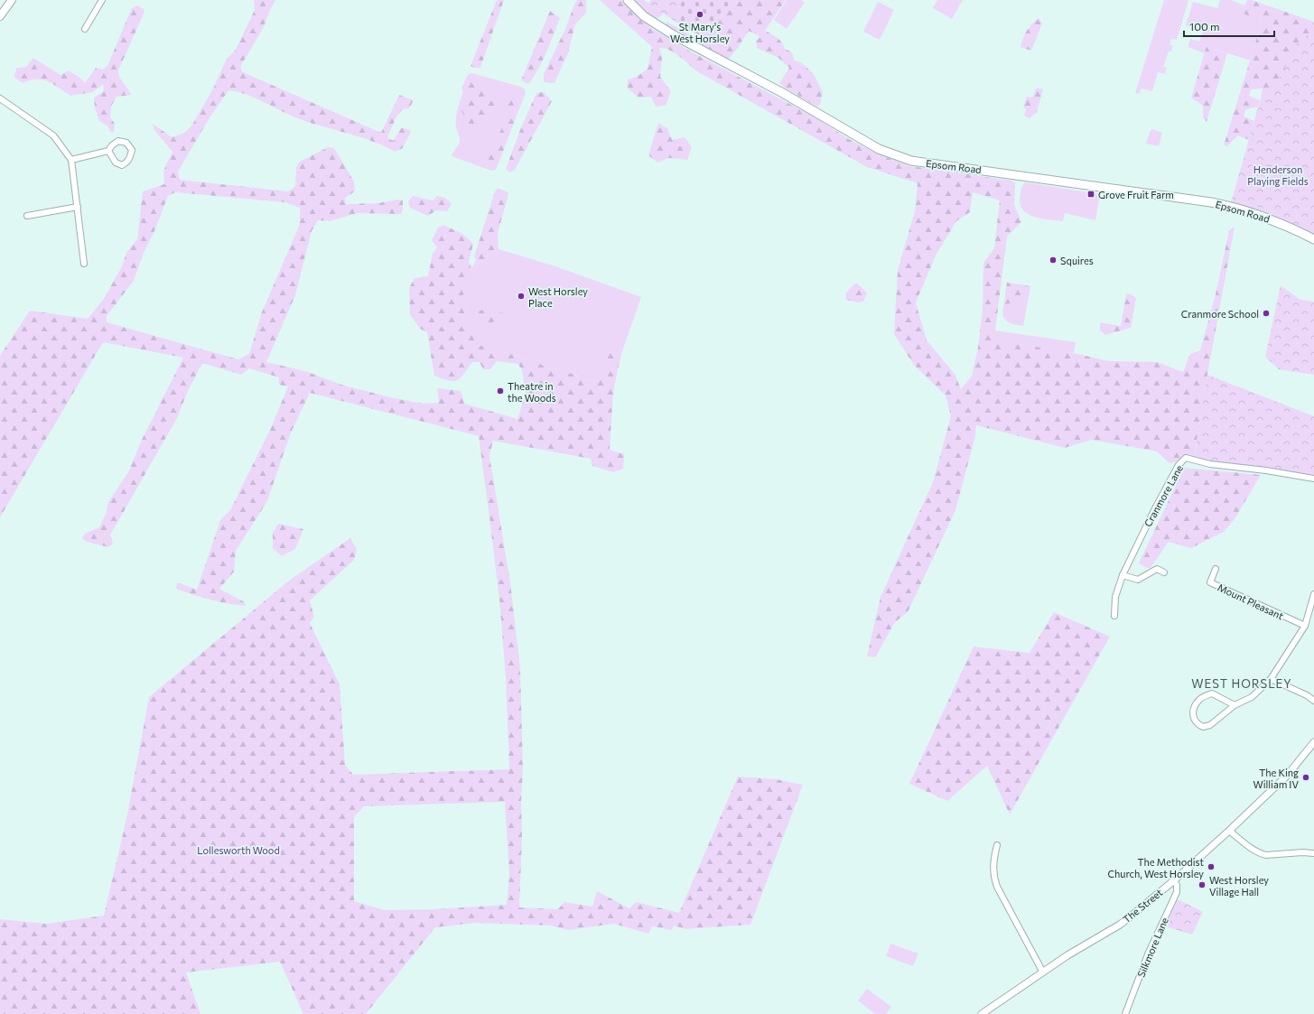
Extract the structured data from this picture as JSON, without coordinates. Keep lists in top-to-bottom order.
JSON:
{
  "streets": {
    "main road": ["Epsom Road"],
    "street": [
      "Cranmore Lane",
      "Mount Pleasant",
      "The Street",
      "Silkmore Lane"
    ]
  },
  "crossings": [
    ["The Street", "Silkmore Lane"]
  ],
  "districts": ["WEST HORSLEY"],
  "parks": ["Henderson Playing Fields", "Lollesworth Wood"],
  "places": {
    "other": [
      "St Mary's West Horsley",
      "Squires",
      "West Horsley Place",
      "Cranmore School",
      "Theatre in the Woods",
      "The King William IV",
      "The Methodist Church, West Horsley",
      "West Horsley Village Hall"
    ],
    "transit": ["Grove Fruit Farm"]
  },
  "scale_bar": "100 m"
}
